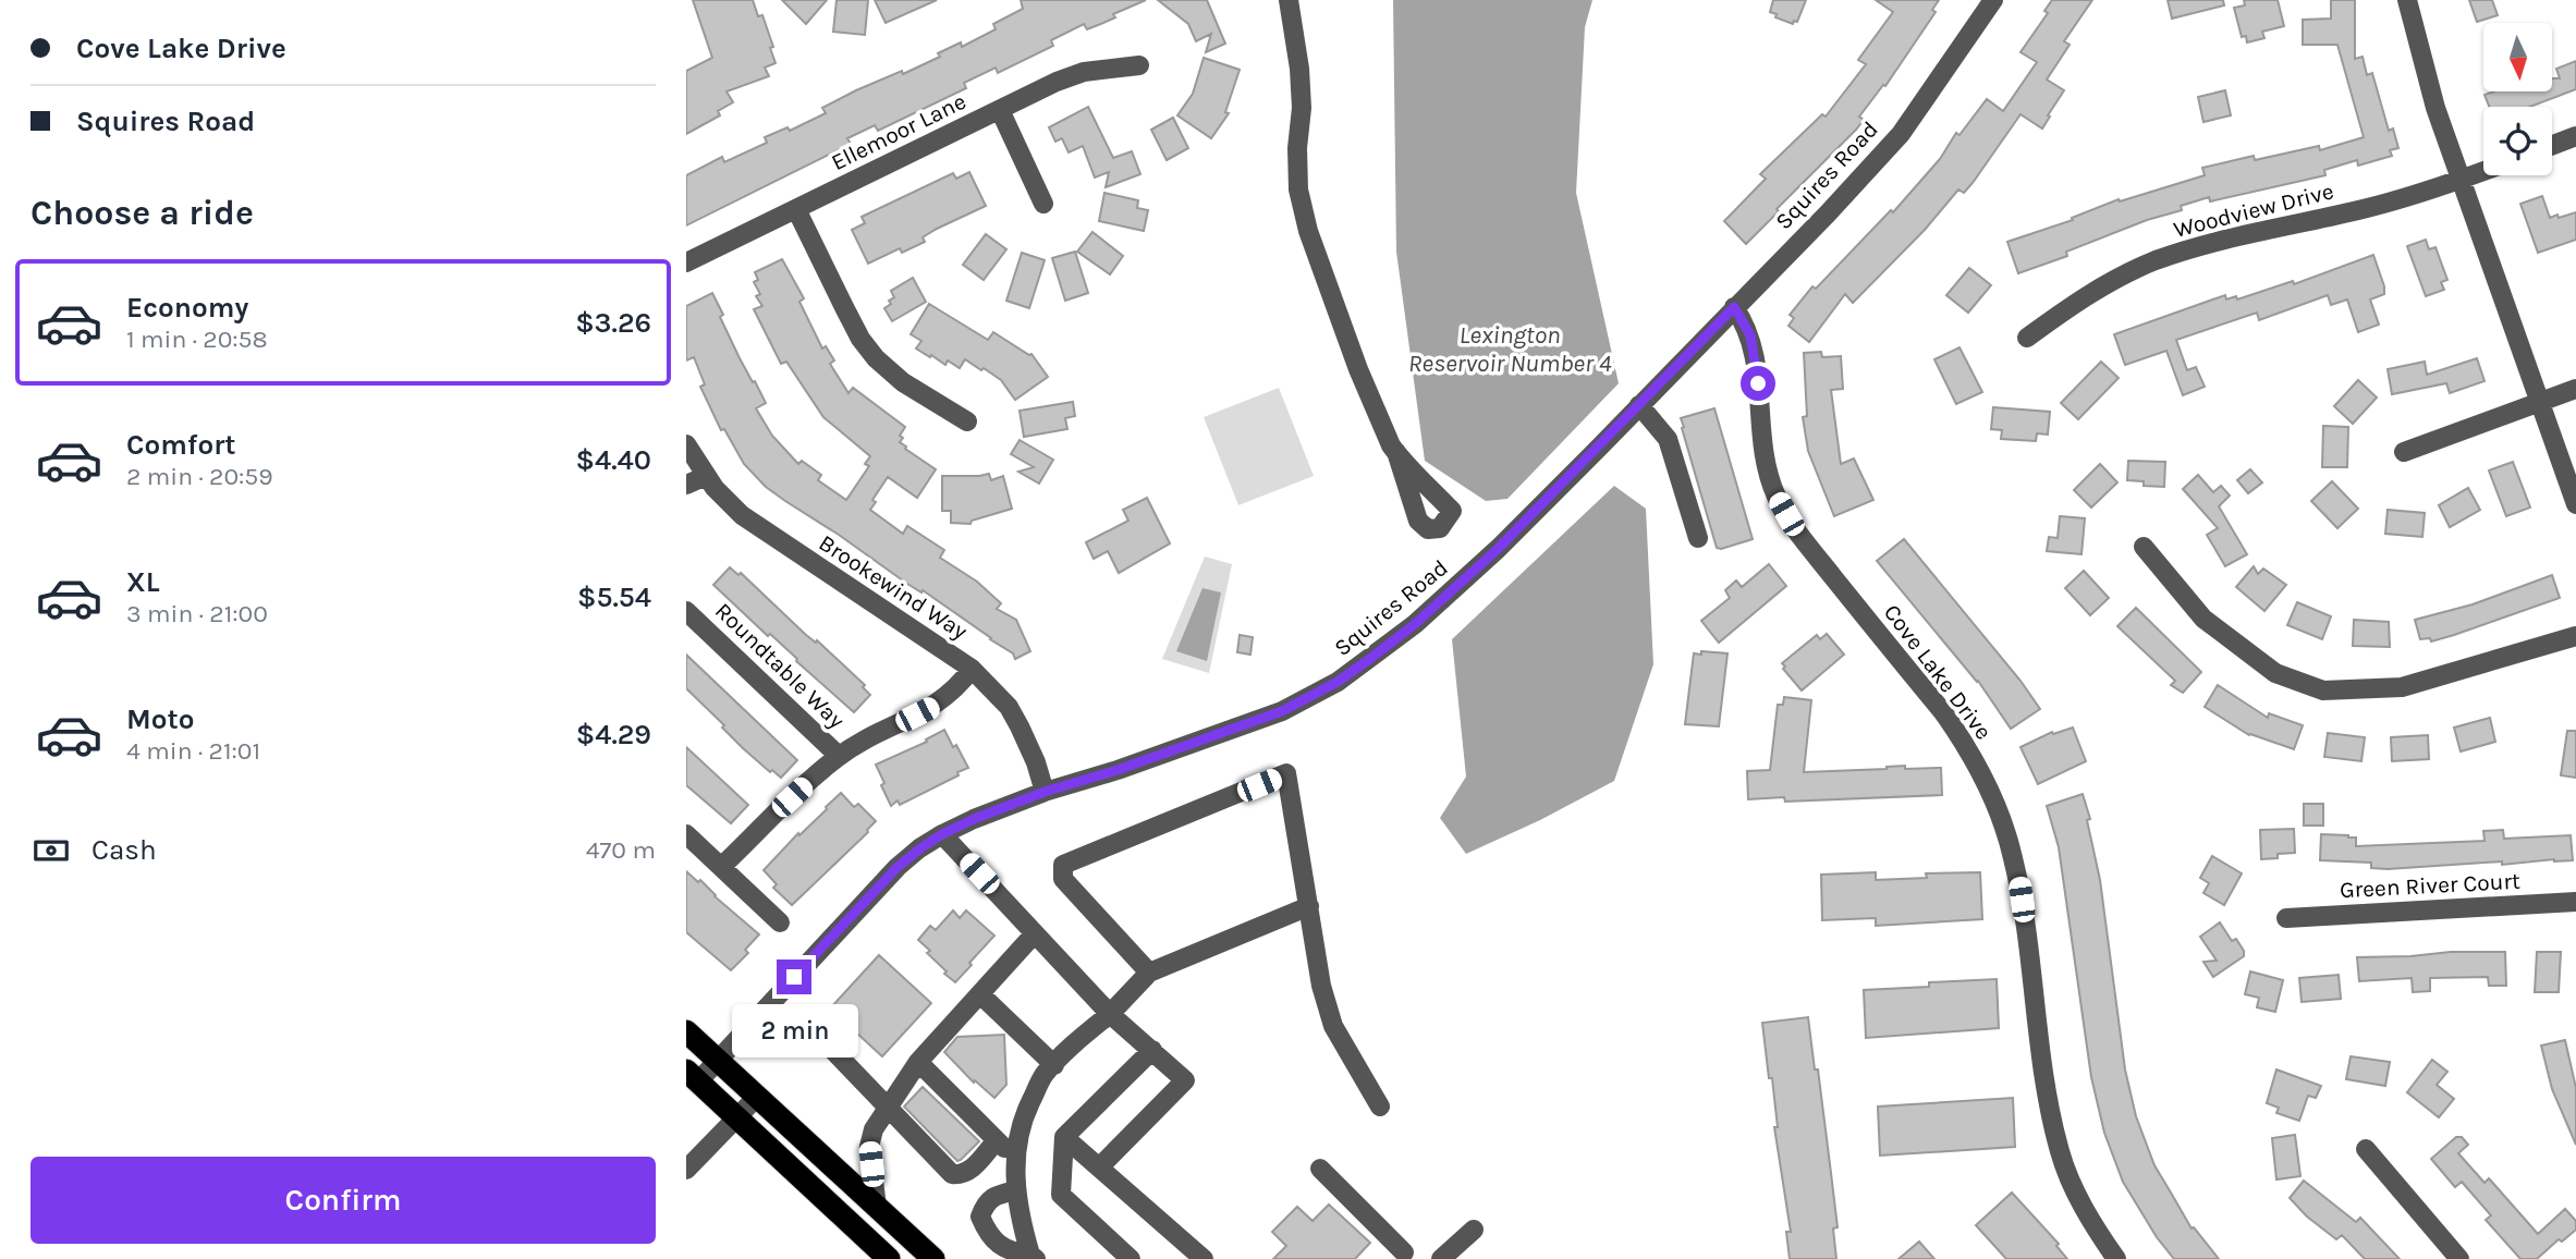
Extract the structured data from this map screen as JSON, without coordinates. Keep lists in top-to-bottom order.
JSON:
{
  "streets": {
    "street": [
      "Ellemoor Lane",
      "Squires Road",
      "Woodview Drive",
      "Brookewind Way",
      "Roundtable Way",
      "Cove Lake Drive",
      "Green River Court"
    ]
  },
  "crossings": [
    ["Squires Road", "Brookewind Way"],
    ["Squires Road", "Cove Lake Drive"]
  ],
  "water": ["Lexington Reservoir Number 4"],
  "north": "bottom",
  "page": {
    "banner": ["Cove Lake Drive", "Squires Road"],
    "heading": "Choose a ride",
    "list": [
      {
        "name": "Economy",
        "note": "1 min · 20:58",
        "value": "$3.26"
      },
      {
        "name": "Comfort",
        "note": "2 min · 20:59",
        "value": "$4.40"
      },
      {
        "name": "XL",
        "note": "3 min · 21:00",
        "value": "$5.54"
      },
      {
        "name": "Moto",
        "note": "4 min · 21:01",
        "value": "$4.29"
      }
    ],
    "pay": ["Cash", "470 m"],
    "bubble": "2 min",
    "buttons": "Confirm"
  }
}
